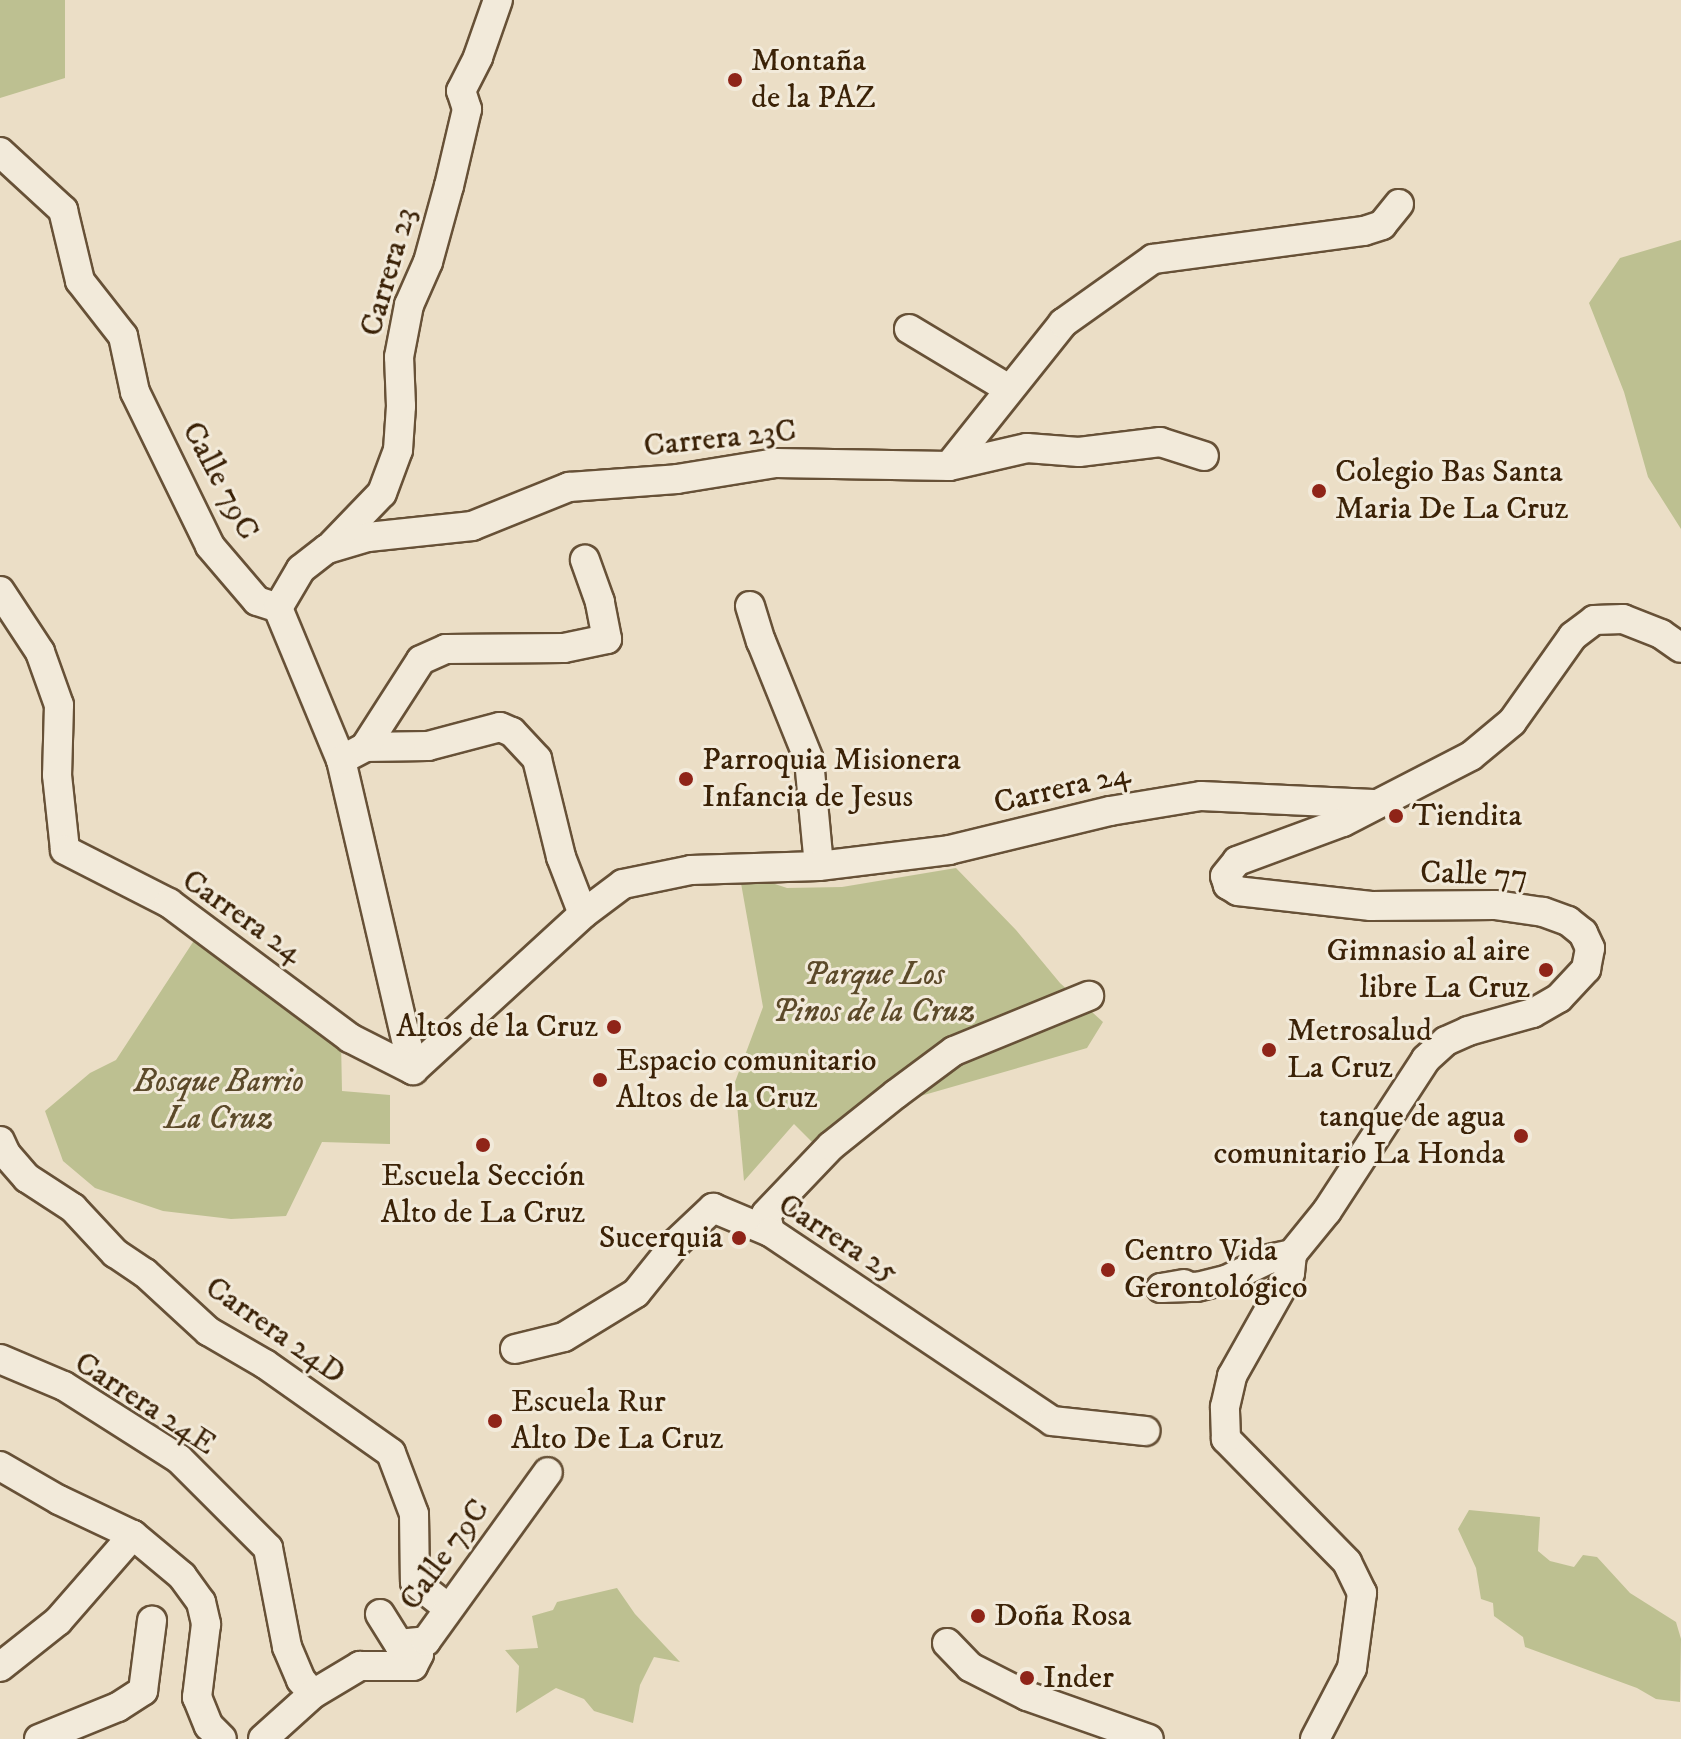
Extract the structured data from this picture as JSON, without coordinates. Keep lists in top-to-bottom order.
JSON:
{
  "streets": {
    "street": [
      "Carrera 23",
      "Carrera 23C",
      "Calle 79C",
      "Carrera 24",
      "Calle 77",
      "Carrera 25",
      "Carrera 24D",
      "Carrera 24E"
    ]
  },
  "crossings": [
    ["Carrera 23", "Carrera 23C"],
    ["Carrera 23C", "Calle 79C"],
    ["Calle 79C", "Carrera 24D"],
    ["Calle 79C", "Carrera 24E"],
    ["Carrera 24", "Calle 77"]
  ],
  "parks": ["Parque Los Pinos de la Cruz", "Bosque Barrio La Cruz"],
  "places": [
    "Montaña de la PAZ",
    "Colegio Bas Santa Maria De La Cruz",
    "Parroquia Misionera Infancia de Jesus",
    "Tiendita",
    "Gimnasio al aire libre La Cruz",
    "Altos de la Cruz",
    "Metrosalud La Cruz",
    "Espacio comunitario Altos de la Cruz",
    "tanque de agua comunitario La Honda",
    "Escuela Sección Alto de La Cruz",
    "Sucerquia",
    "Centro Vida Gerontológico",
    "Escuela Rur Alto De La Cruz",
    "Doña Rosa",
    "Inder"
  ]
}
